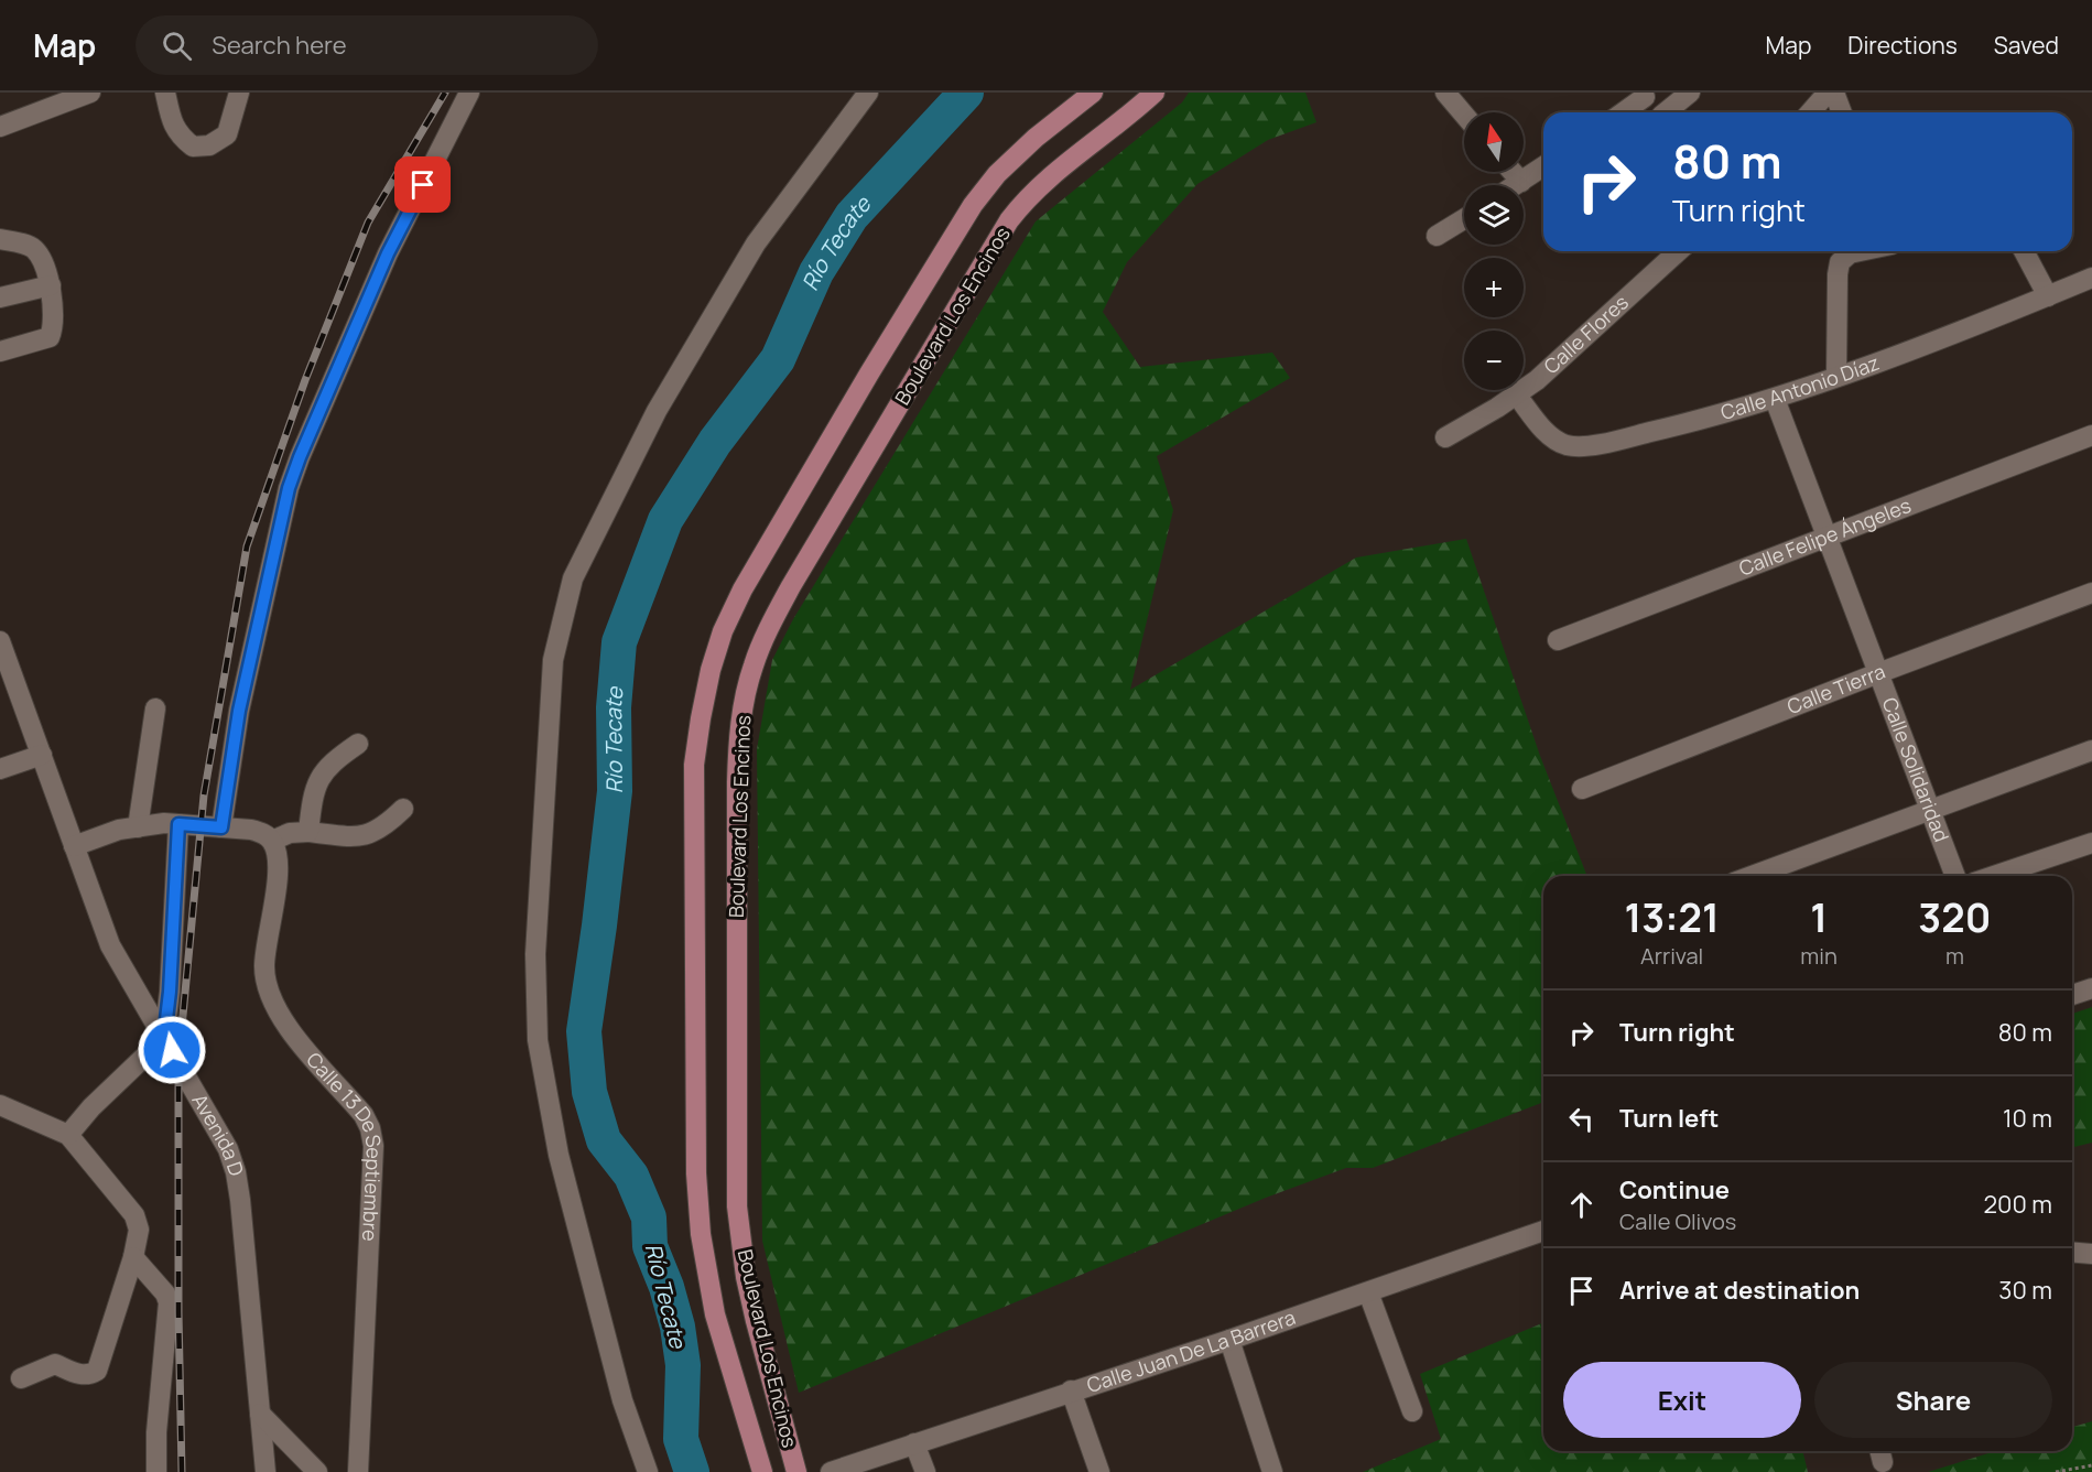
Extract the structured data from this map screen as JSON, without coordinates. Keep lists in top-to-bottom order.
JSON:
{
  "streets": {
    "main road": ["Boulevard Los Encinos"],
    "street": [
      "Calle Flores",
      "Calle Antonio Díaz",
      "Calle Felipe Ángeles",
      "Calle Tierra",
      "Calle Solidaridad",
      "Avenida D",
      "Calle 13 De Septiembre",
      "Calle Juan De La Barrera"
    ]
  },
  "crossings": [
    ["Calle Flores", "Calle Antonio Díaz"],
    ["Calle Antonio Díaz", "Calle Solidaridad"],
    ["Calle Felipe Ángeles", "Calle Solidaridad"],
    ["Calle Tierra", "Calle Solidaridad"]
  ],
  "water": ["Río Tecate"],
  "north": "top",
  "page": {
    "header": "Map",
    "search": "Search here",
    "nav": ["Map", "Directions", "Saved"],
    "map_buttons": ["+", "−"],
    "turn": ["80 m", "Turn right"],
    "eta": [
      "13:21",
      "Arrival",
      "1",
      "min",
      "320",
      "m"
    ],
    "list": [
      {
        "name": "Turn right",
        "value": "80 m"
      },
      {
        "name": "Turn left",
        "value": "10 m"
      },
      {
        "name": "Continue",
        "note": "Calle Olivos",
        "value": "200 m"
      },
      {
        "name": "Arrive at destination",
        "value": "30 m"
      }
    ],
    "buttons": ["Exit", "Share"]
  }
}
